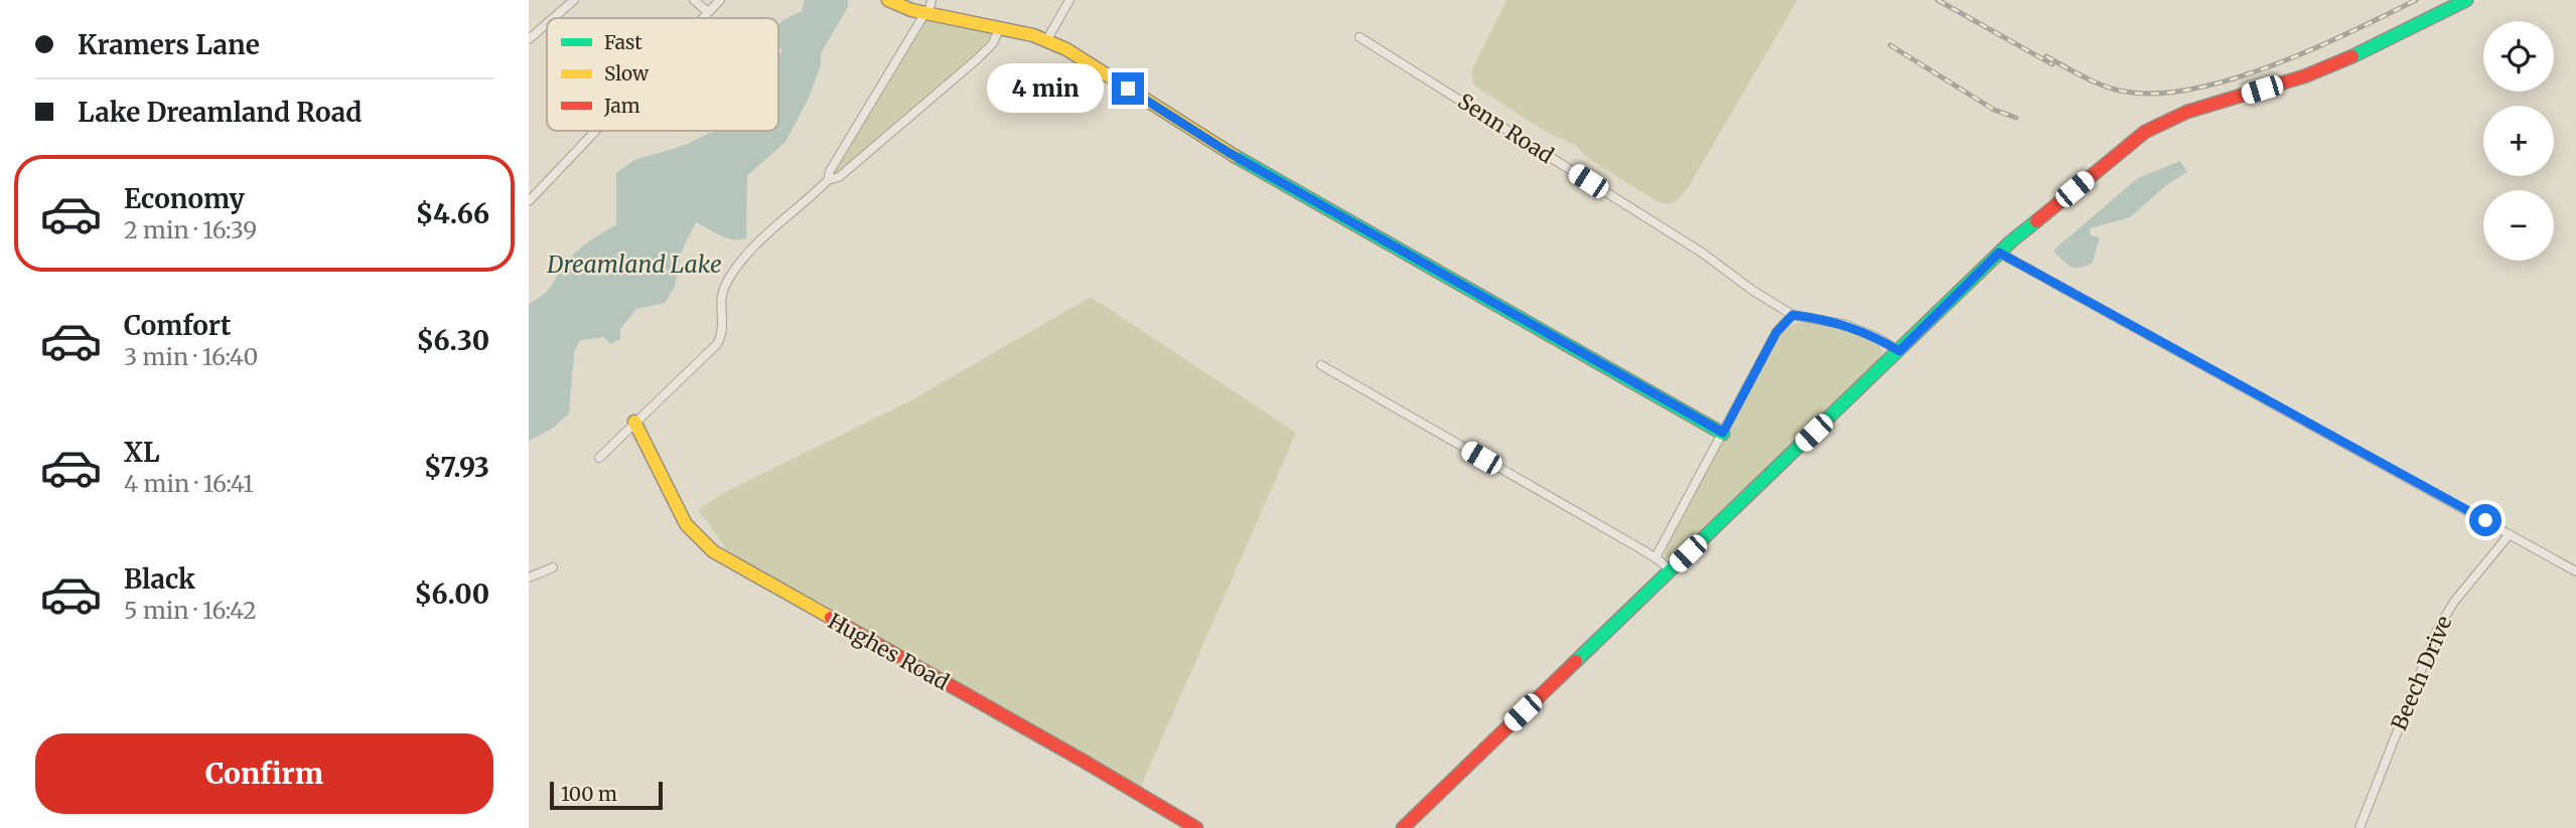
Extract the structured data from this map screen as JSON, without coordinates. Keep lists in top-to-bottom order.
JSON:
{
  "streets": {
    "street": ["Senn Road", "Hughes Road", "Beech Drive"]
  },
  "water": ["Dreamland Lake"],
  "legend": ["Fast", "Slow", "Jam"],
  "scale_bar": "100 m",
  "page": {
    "banner": ["Kramers Lane", "Lake Dreamland Road"],
    "map_buttons": ["+", "−"],
    "bubble": "4 min",
    "list": [
      {
        "name": "Economy",
        "note": "2 min · 16:39",
        "value": "$4.66"
      },
      {
        "name": "Comfort",
        "note": "3 min · 16:40",
        "value": "$6.30"
      },
      {
        "name": "XL",
        "note": "4 min · 16:41",
        "value": "$7.93"
      },
      {
        "name": "Black",
        "note": "5 min · 16:42",
        "value": "$6.00"
      }
    ],
    "buttons": "Confirm",
    "scale": "100 m"
  }
}
